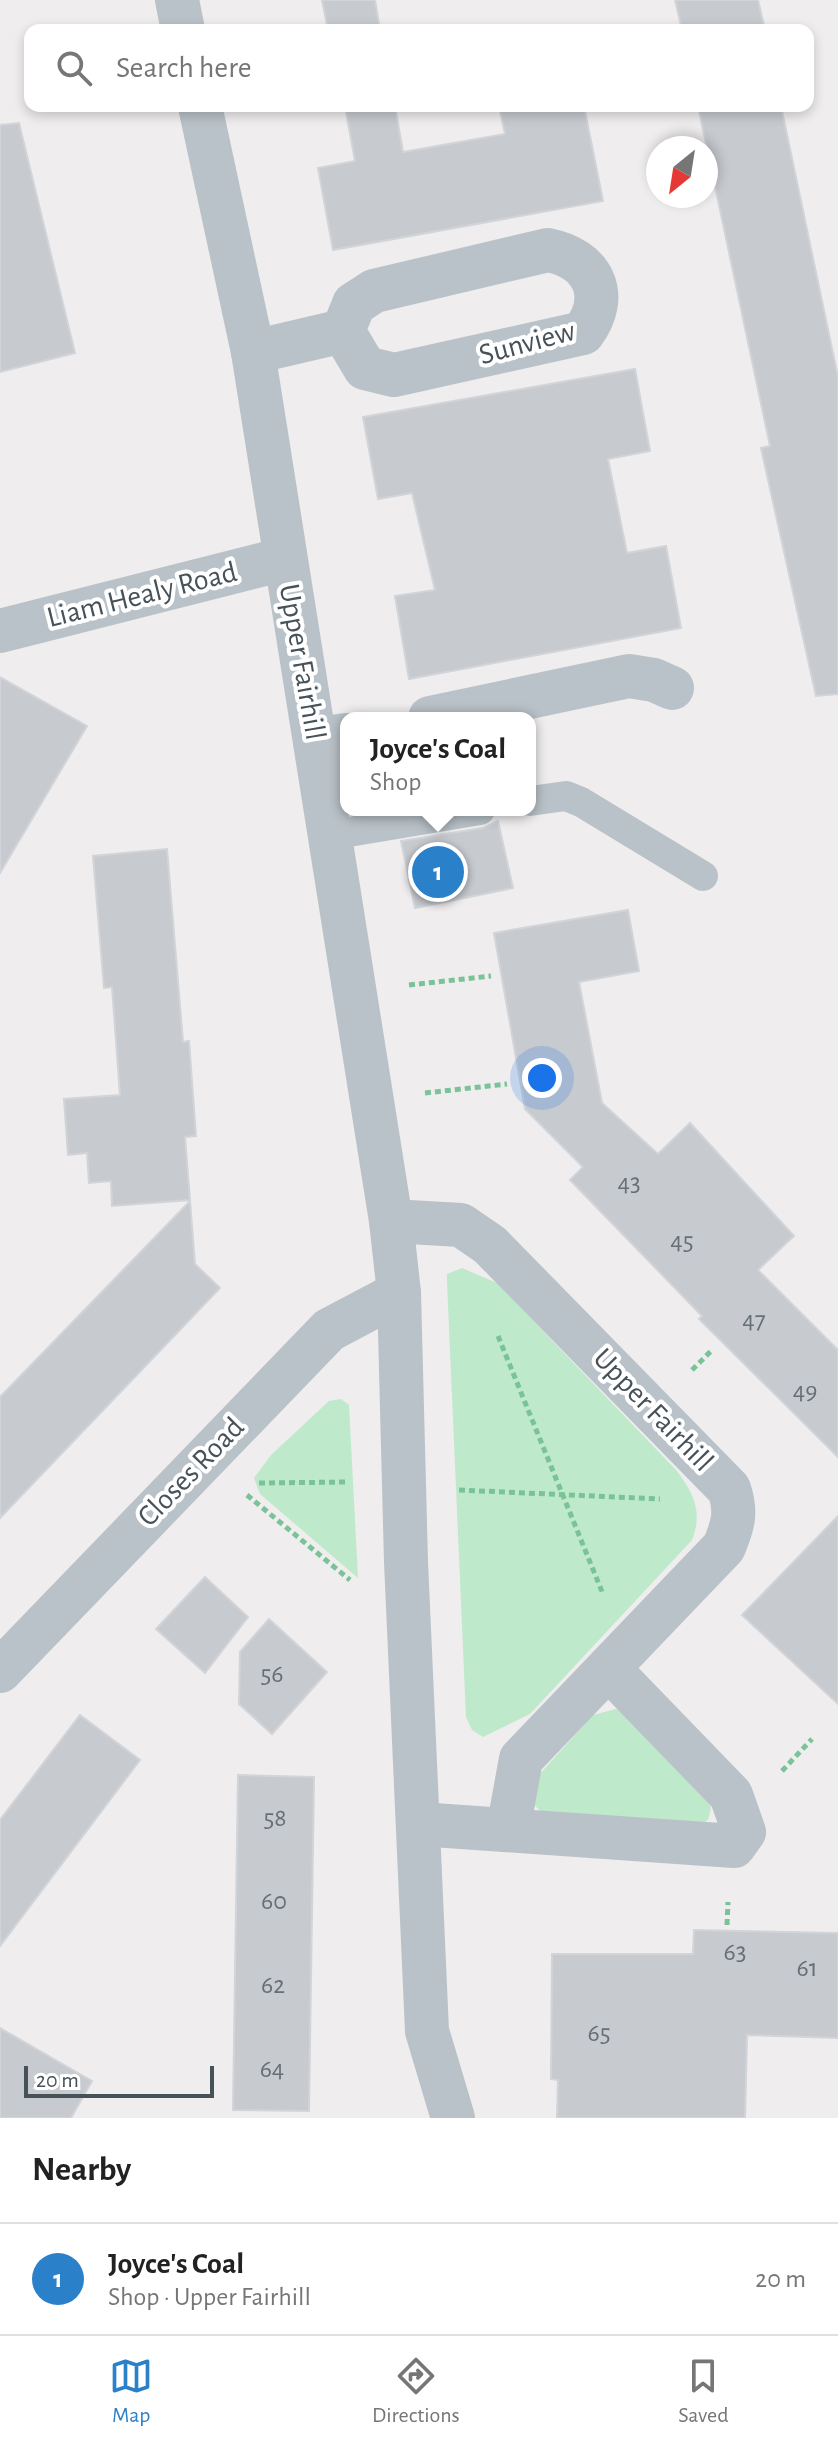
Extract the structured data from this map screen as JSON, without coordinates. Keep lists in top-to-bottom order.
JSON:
{
  "streets": {
    "street": [
      "Sunview",
      "Liam Healy Road",
      "Upper Fairhill",
      "Closes Road"
    ]
  },
  "crossings": [
    ["Liam Healy Road", "Upper Fairhill"],
    ["Upper Fairhill", "Closes Road"]
  ],
  "house_numbers": [
    "43",
    "45",
    "47",
    "49",
    "56",
    "58",
    "60",
    "63",
    "61",
    "62",
    "65",
    "64"
  ],
  "scale_bar": "20 m",
  "north": "bottom left",
  "page": {
    "search": "Search here",
    "popup": ["Joyce's Coal", "Shop"],
    "pins": "1",
    "scale": "20 m",
    "heading": "Nearby",
    "list": [
      {
        "mark": "1",
        "name": "Joyce's Coal",
        "note": "Shop · Upper Fairhill",
        "value": "20 m"
      }
    ],
    "nav": ["Map", "Directions", "Saved"]
  }
}
